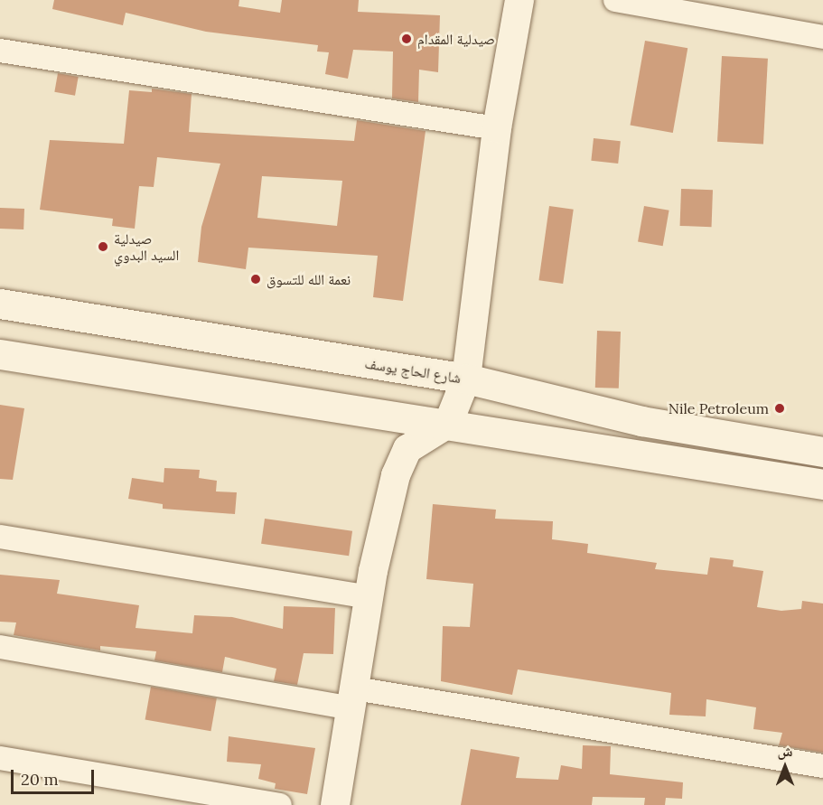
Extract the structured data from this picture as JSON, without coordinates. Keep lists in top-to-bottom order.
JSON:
{
  "streets": {
    "main road": ["شارع الحاج يوسف"]
  },
  "places": [
    "صيدلية المقدام",
    "صيدلية السيد البدوي",
    "نعمة الله للتسوق",
    "Nile Petroleum"
  ],
  "scale_bar": "20 m",
  "north": "top"
}
